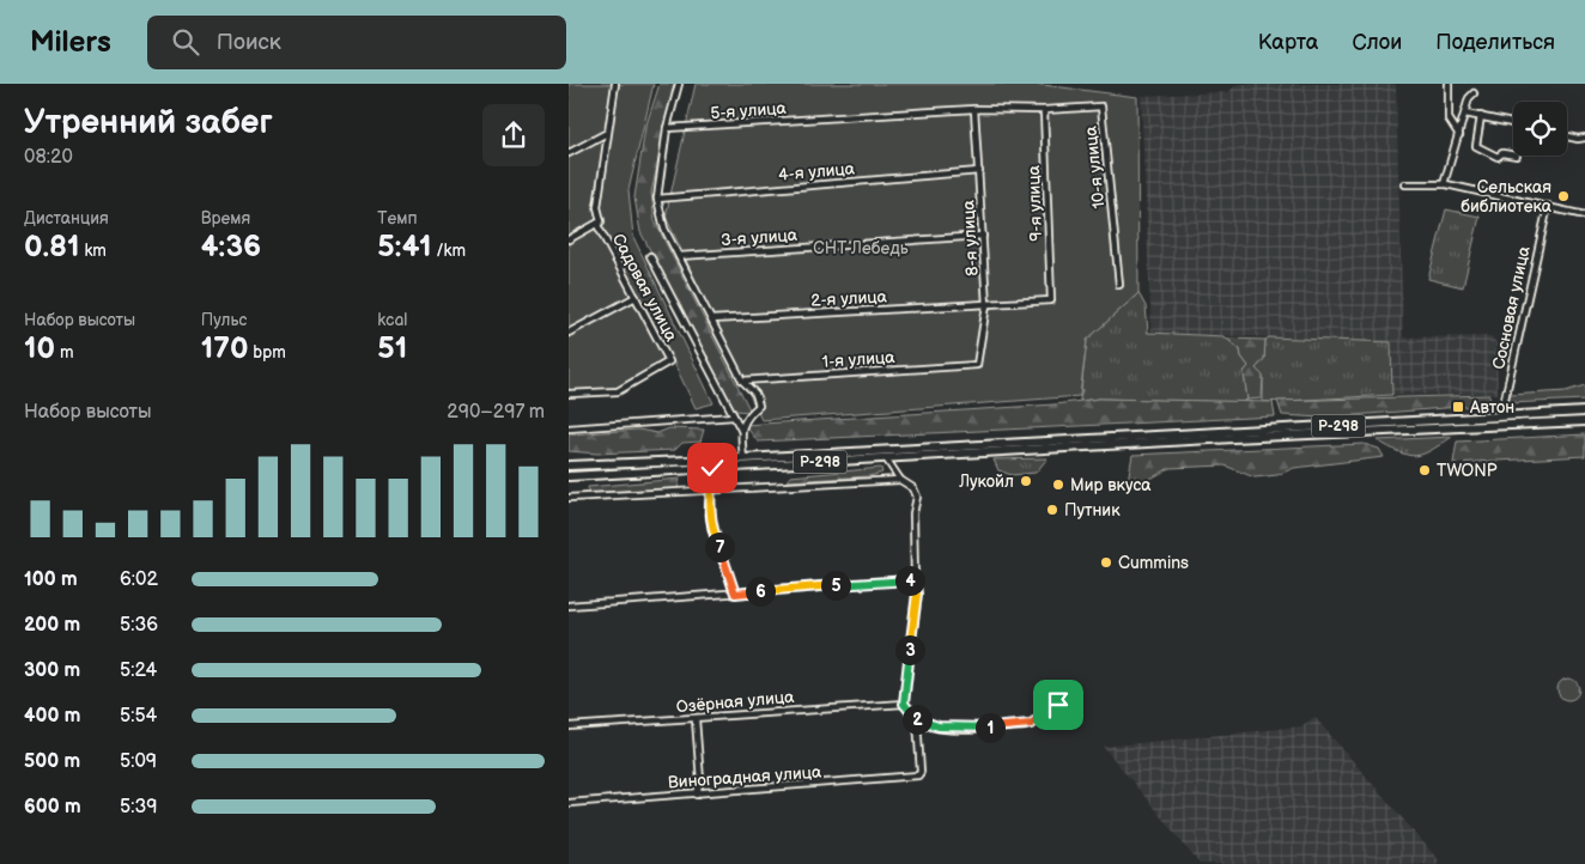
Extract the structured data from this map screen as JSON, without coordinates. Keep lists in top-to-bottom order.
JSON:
{
  "streets": {
    "highway": ["Р-298"],
    "street": [
      "5-я улица",
      "10-я улица",
      "4-я улица",
      "9-я улица",
      "3-я улица",
      "8-я улица",
      "Садовая улица",
      "2-я улица",
      "Сосновая улица",
      "1-я улица",
      "Озёрная улица",
      "Виноградная улица"
    ]
  },
  "crossings": [
    ["5-я улица", "8-я улица"],
    ["10-я улица", "9-я улица"],
    ["4-я улица", "8-я улица"],
    ["9-я улица", "8-я улица"],
    ["9-я улица", "2-я улица"],
    ["3-я улица", "8-я улица"],
    ["8-я улица", "2-я улица"],
    ["8-я улица", "1-я улица"],
    ["Сосновая улица", "Р-298"]
  ],
  "parks": ["СНТ Лебедь"],
  "places": {
    "other": [
      "Сельская библиотека",
      "TWONP",
      "Лукойл",
      "Мир вкуса",
      "Путник",
      "Cummins"
    ],
    "transit": ["Автон"]
  },
  "page": {
    "header": "Milers",
    "search": "Поиск",
    "nav": ["Карта", "Слои", "Поделиться"],
    "heading": ["Утренний забег", "08:20"],
    "stats": [
      ["Дистанция", "0.81 km"],
      ["Время", "4:36"],
      ["Темп", "5:41 /km"],
      ["Набор высоты", "10 m"],
      ["Пульс", "170 bpm"],
      ["kcal", "51"]
    ],
    "chart": ["Набор высоты", "290–297 m"],
    "pins": [
      "7",
      "4",
      "5",
      "6",
      "3",
      "2",
      "1"
    ],
    "list": [
      {
        "name": "100 m",
        "note": "6:02"
      },
      {
        "name": "200 m",
        "note": "5:36"
      },
      {
        "name": "300 m",
        "note": "5:24"
      },
      {
        "name": "400 m",
        "note": "5:54"
      },
      {
        "name": "500 m",
        "note": "5:09"
      },
      {
        "name": "600 m",
        "note": "5:39"
      }
    ]
  }
}
